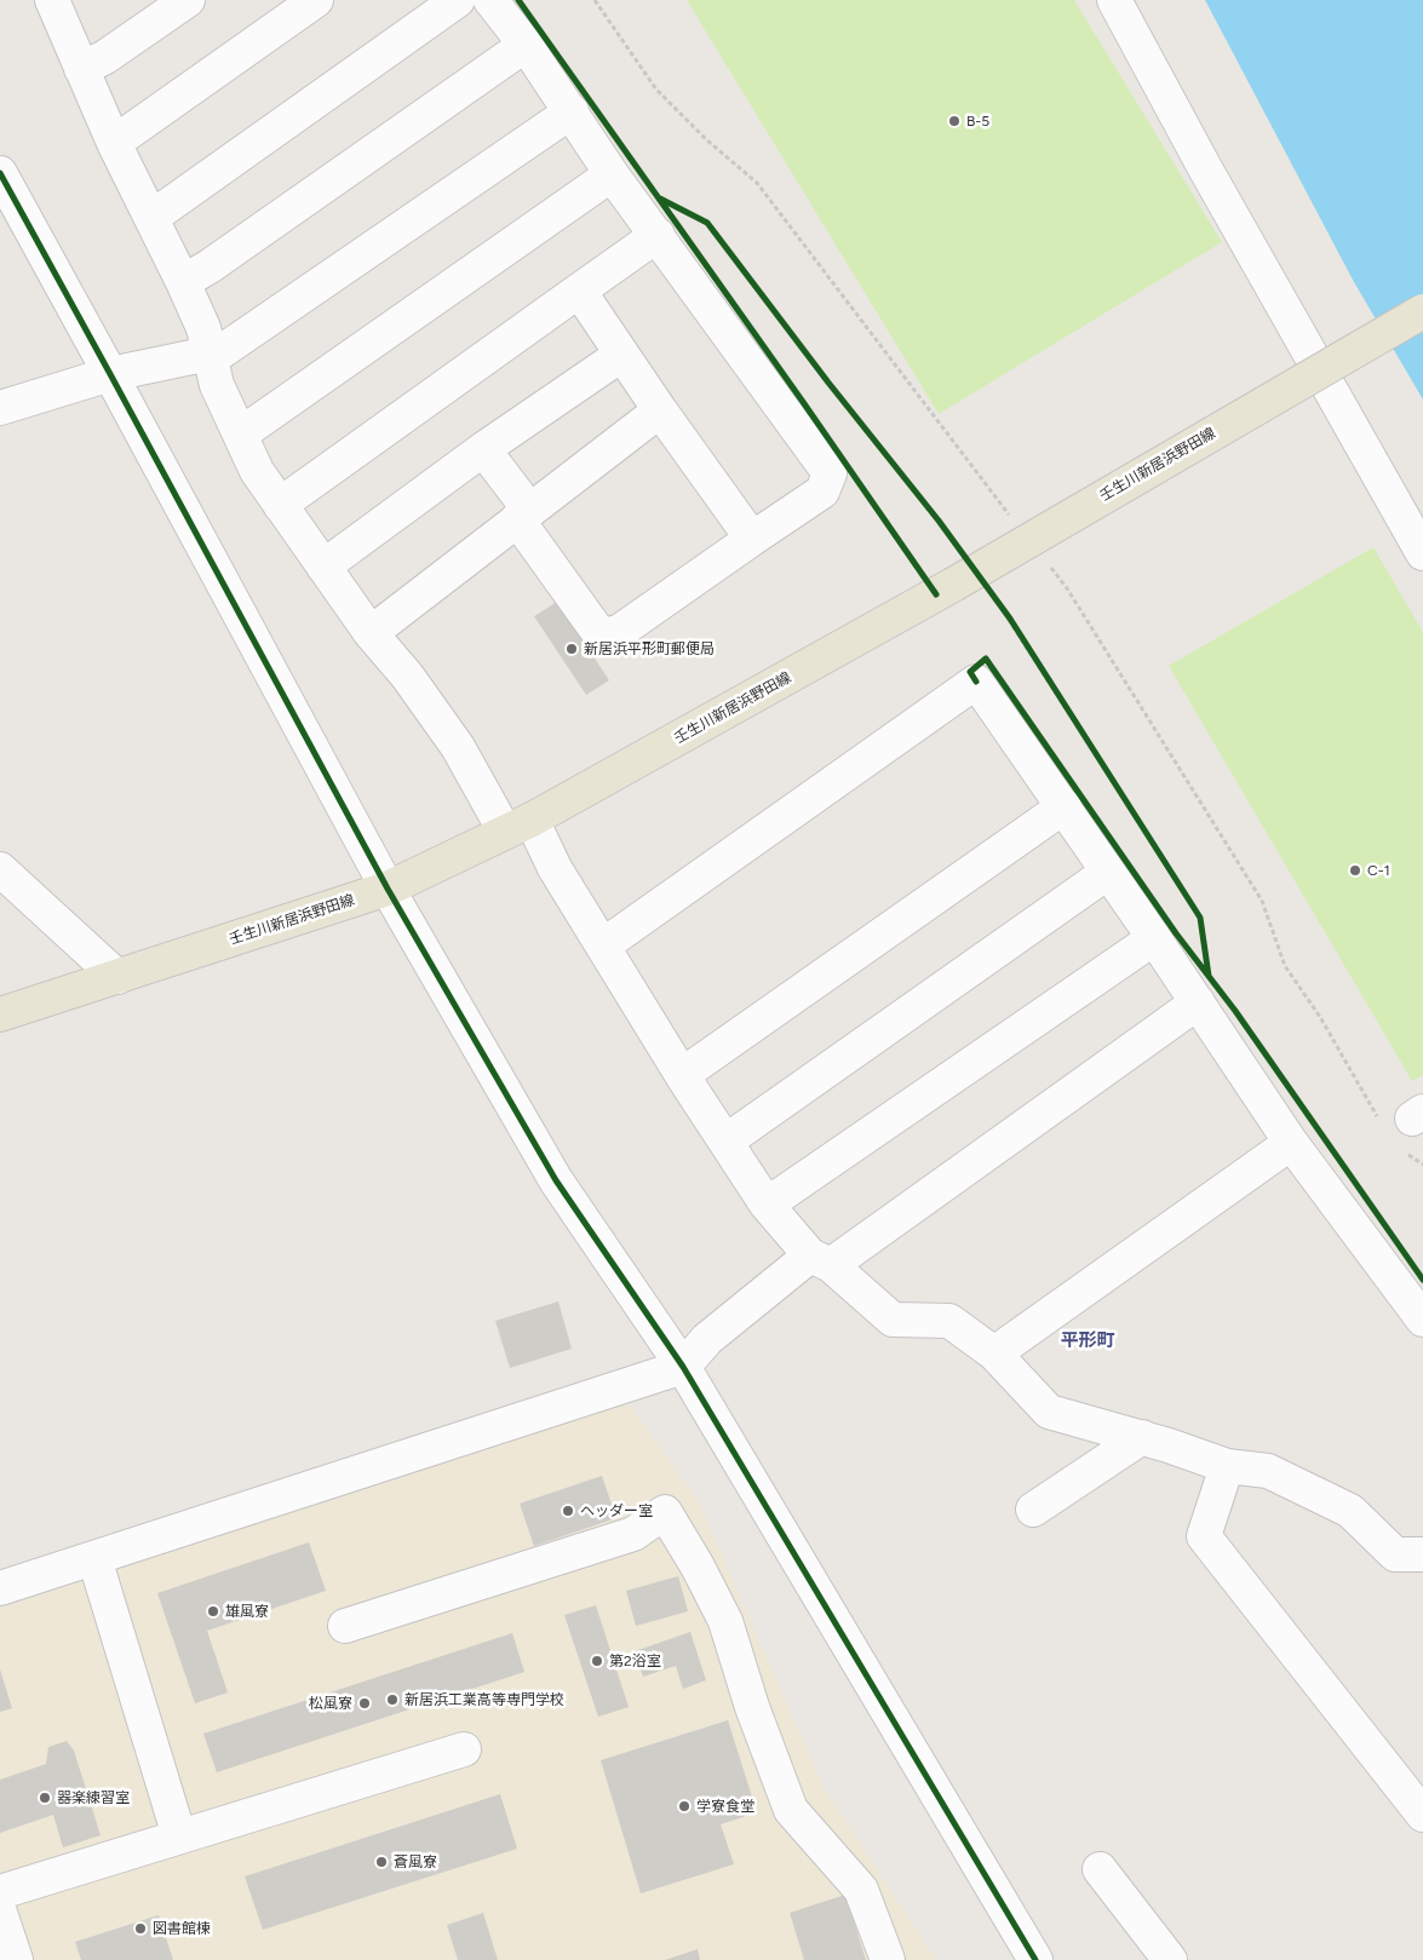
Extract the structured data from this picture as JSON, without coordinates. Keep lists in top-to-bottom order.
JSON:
{
  "streets": {
    "main road": ["壬生川新居浜野田線"]
  },
  "districts": ["平形町"],
  "places": [
    "B-5",
    "新居浜平形町郵便局",
    "C-1",
    "ヘッダー室",
    "雄風寮",
    "第2浴室",
    "新居浜工業高等専門学校",
    "松風寮",
    "器楽練習室",
    "学寮食堂",
    "蒼風寮",
    "図書館棟"
  ]
}
